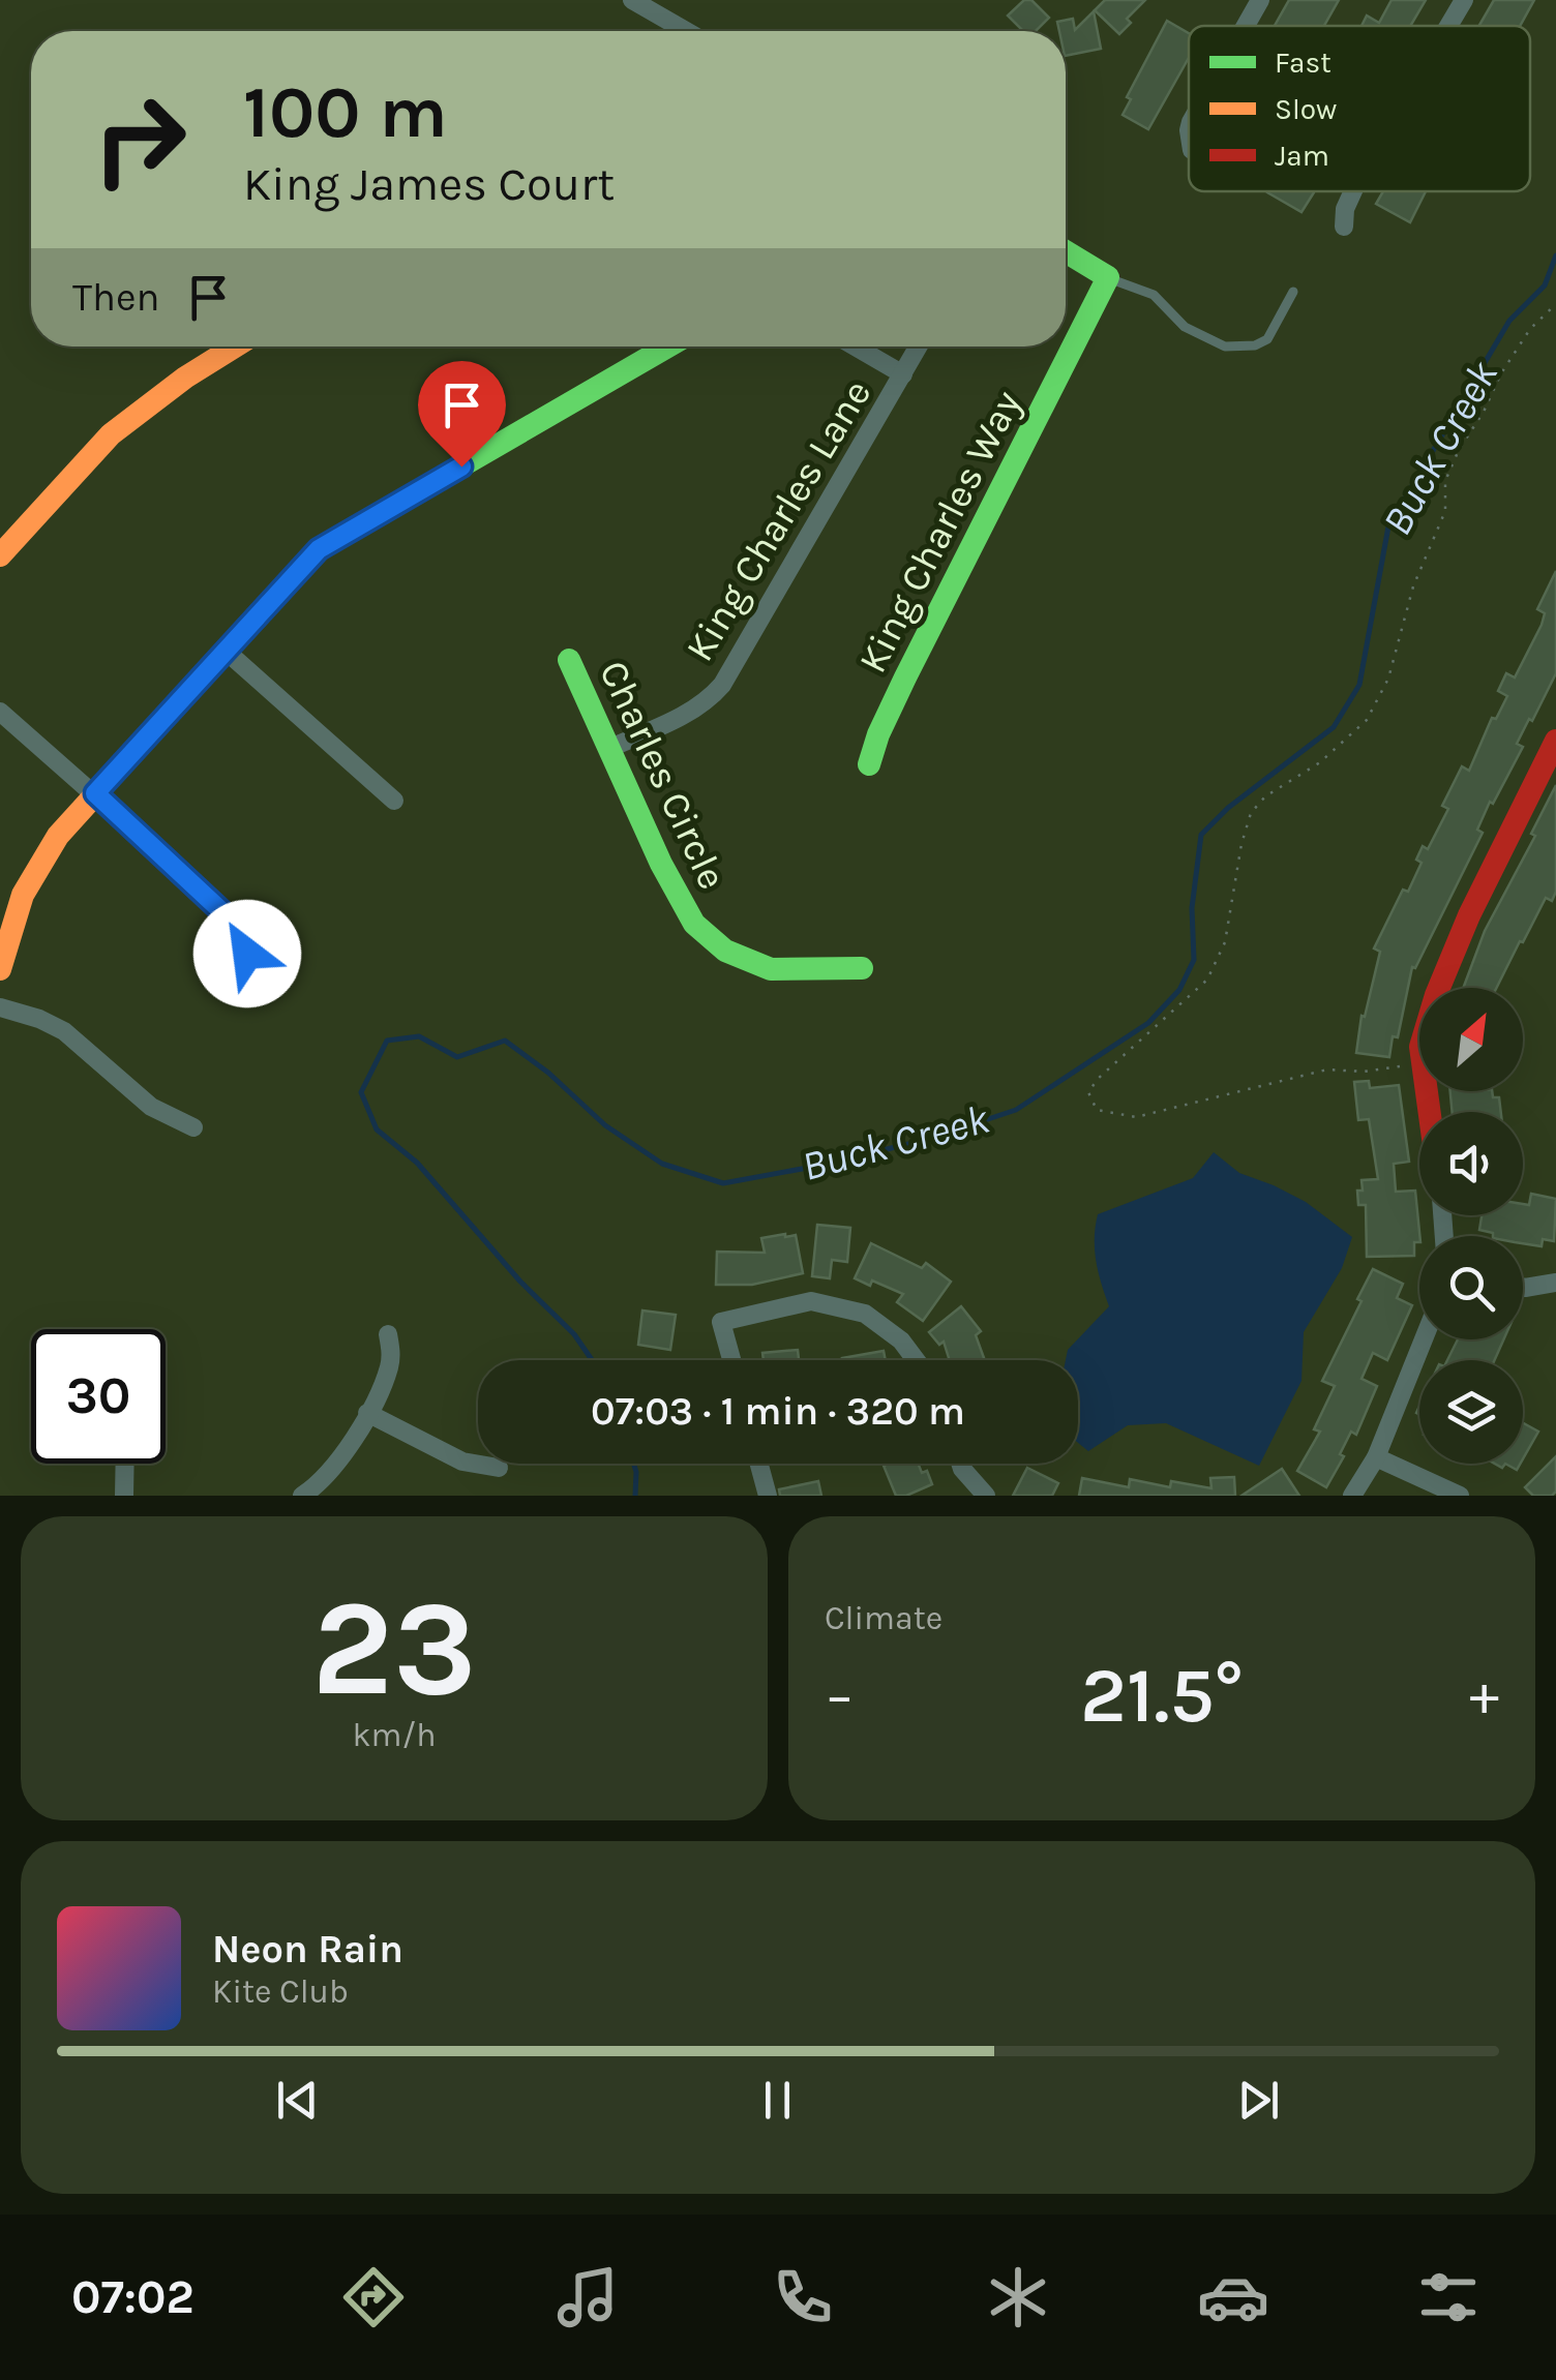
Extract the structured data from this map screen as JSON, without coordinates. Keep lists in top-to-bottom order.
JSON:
{
  "streets": {
    "street": ["King Charles Lane", "King Charles Way", "Charles Circle"]
  },
  "crossings": [
    ["King Charles Lane", "Charles Circle"]
  ],
  "water": ["Buck Creek"],
  "legend": ["Fast", "Slow", "Jam"],
  "north": "top right",
  "page": {
    "turn": ["100 m", "King James Court"],
    "then": "Then",
    "limit": "30",
    "trip": "07:03 · 1 min · 320 m",
    "tile": [
      ["23", "km/h"],
      "Climate"
    ],
    "heat": ["−", "21.5°", "+"],
    "song": ["Neon Rain", "Kite Club"],
    "tabs": "07:02"
  }
}
